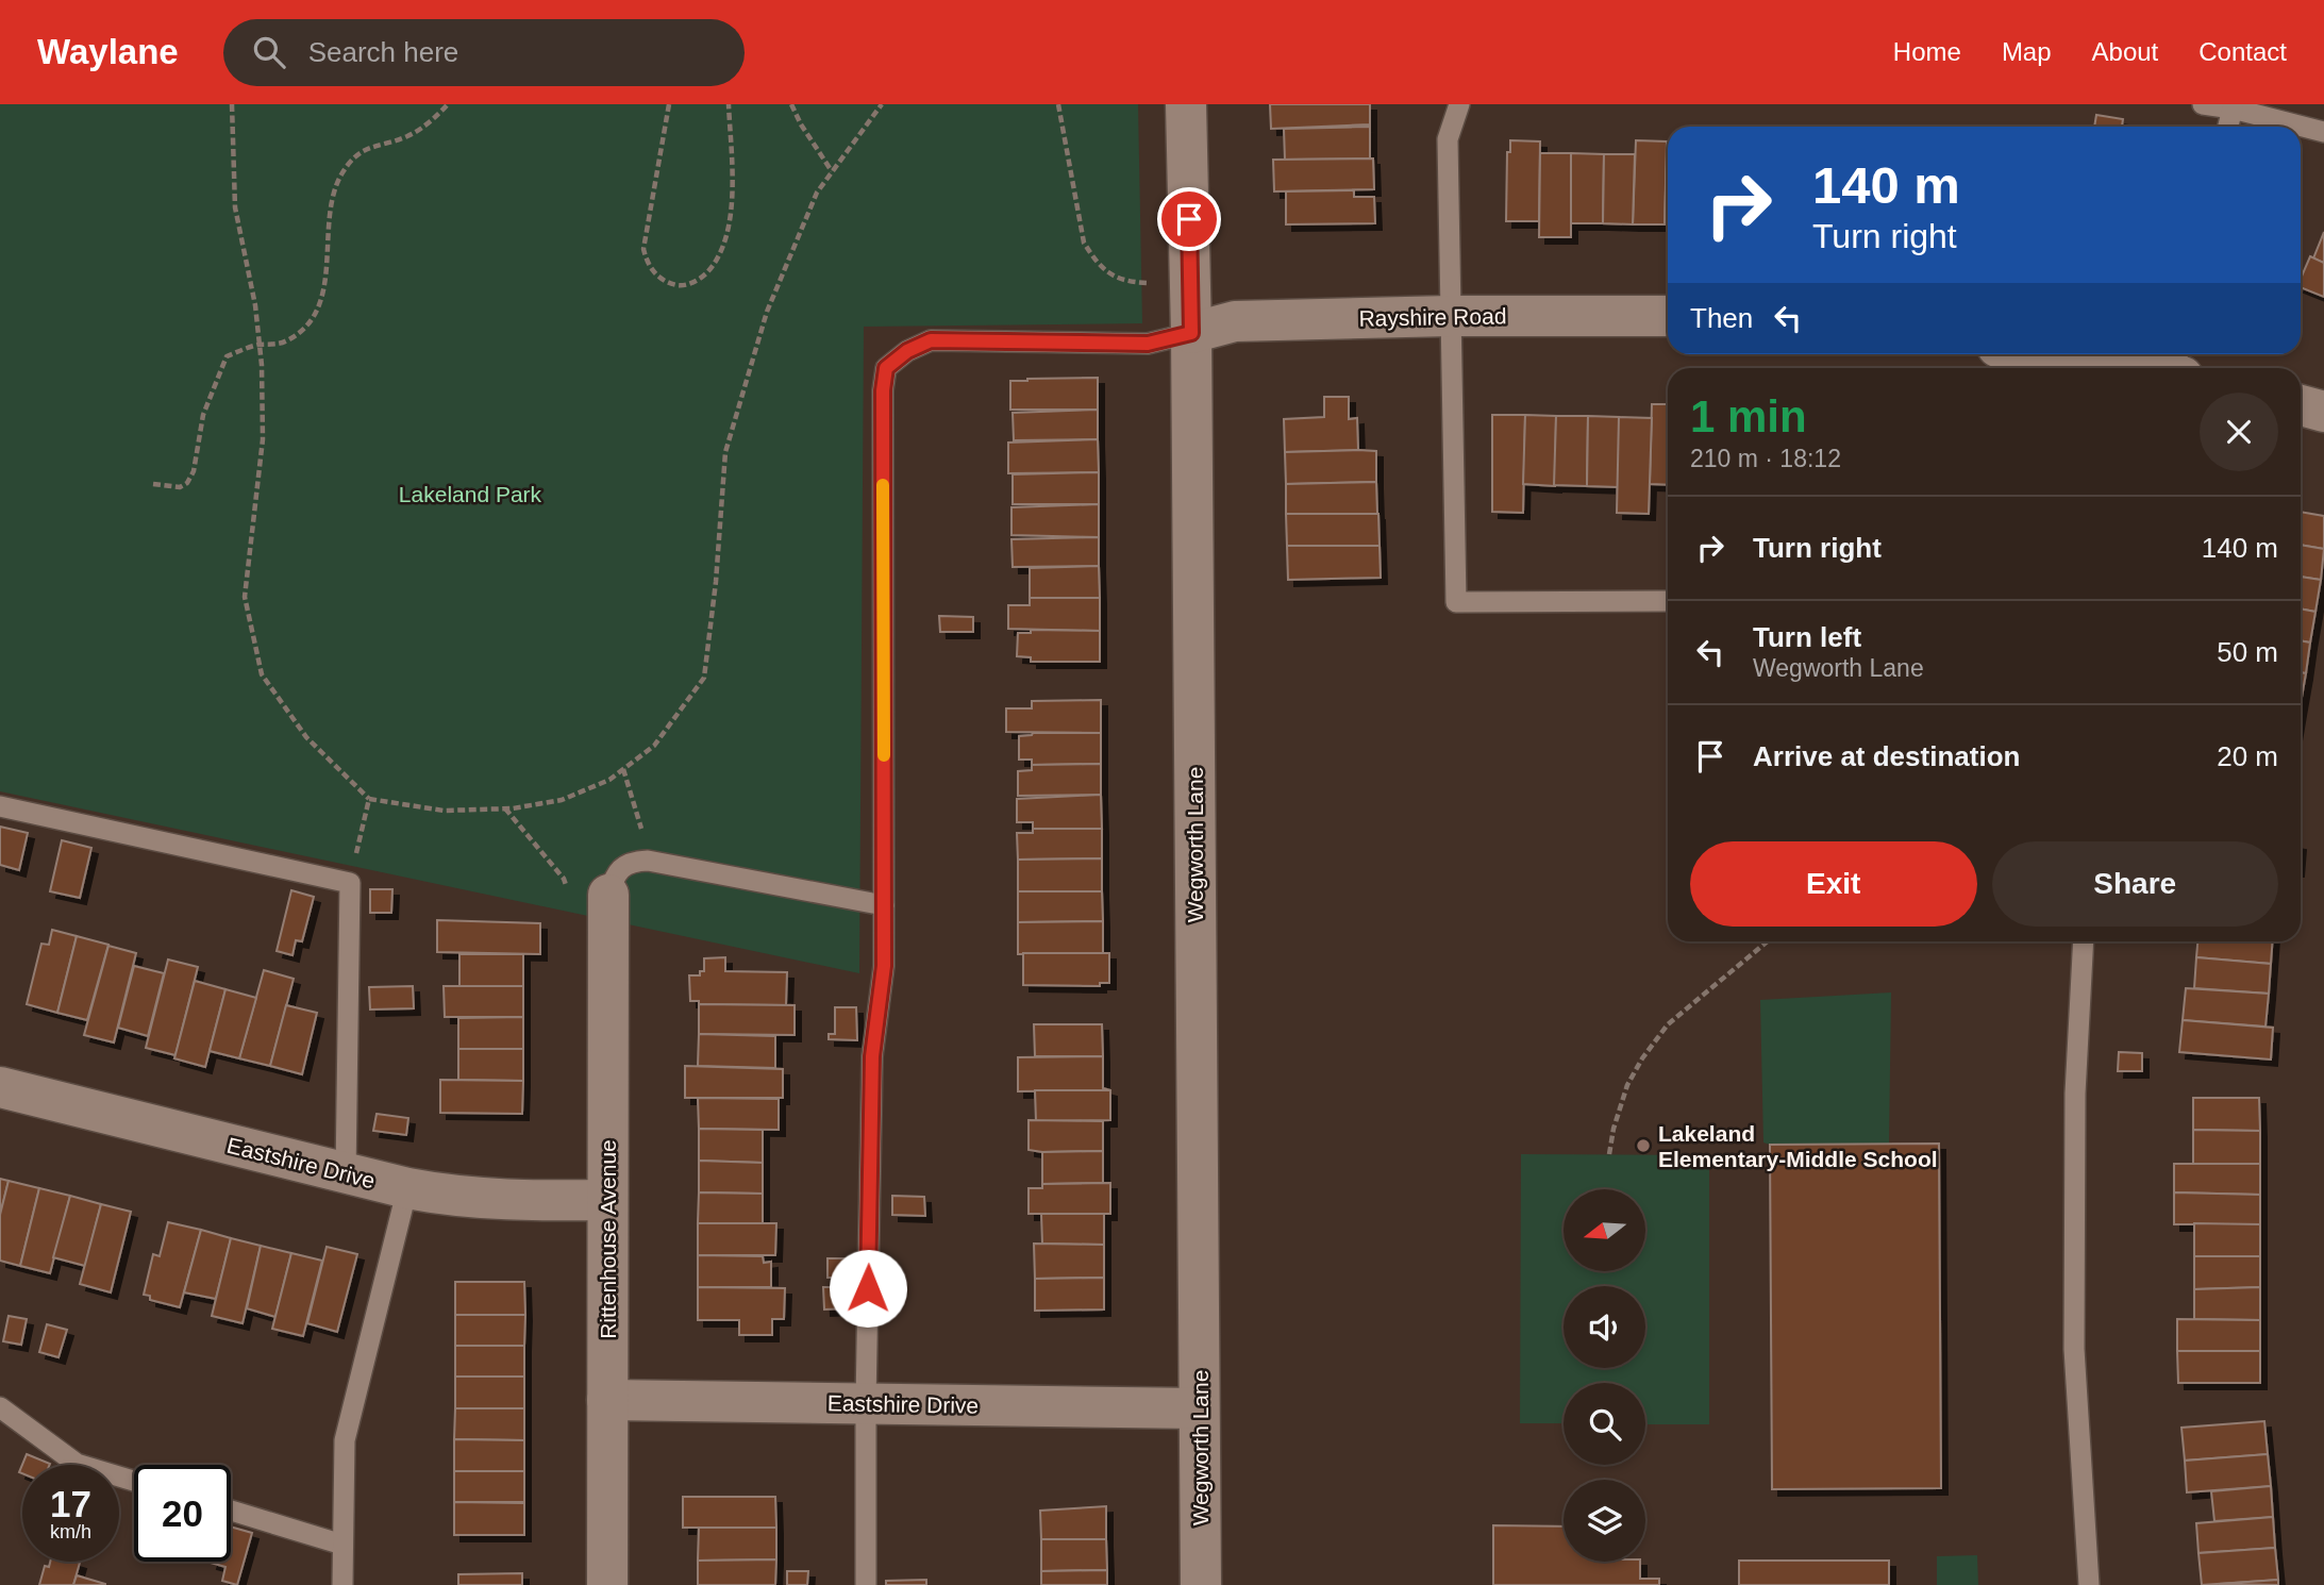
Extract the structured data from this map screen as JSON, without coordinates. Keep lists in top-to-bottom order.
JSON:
{
  "streets": {
    "street": [
      "Rayshire Road",
      "Wegworth Lane",
      "Eastshire Drive",
      "Rittenhouse Avenue"
    ]
  },
  "crossings": [
    ["Rayshire Road", "Wegworth Lane"],
    ["Wegworth Lane", "Eastshire Drive"],
    ["Eastshire Drive", "Rittenhouse Avenue"]
  ],
  "parks": ["Lakeland Park"],
  "places": ["Lakeland Elementary-Middle School"],
  "north": "left",
  "page": {
    "header": "Waylane",
    "search": "Search here",
    "nav": [
      "Home",
      "Map",
      "About",
      "Contact"
    ],
    "turn": ["140 m", "Turn right"],
    "then": "Then",
    "heading": ["1 min", "210 m · 18:12"],
    "list": [
      {
        "name": "Turn right",
        "value": "140 m"
      },
      {
        "name": "Turn left",
        "note": "Wegworth Lane",
        "value": "50 m"
      },
      {
        "name": "Arrive at destination",
        "value": "20 m"
      }
    ],
    "buttons": ["Exit", "Share"],
    "speed": "17 km/h",
    "limit": "20"
  }
}
